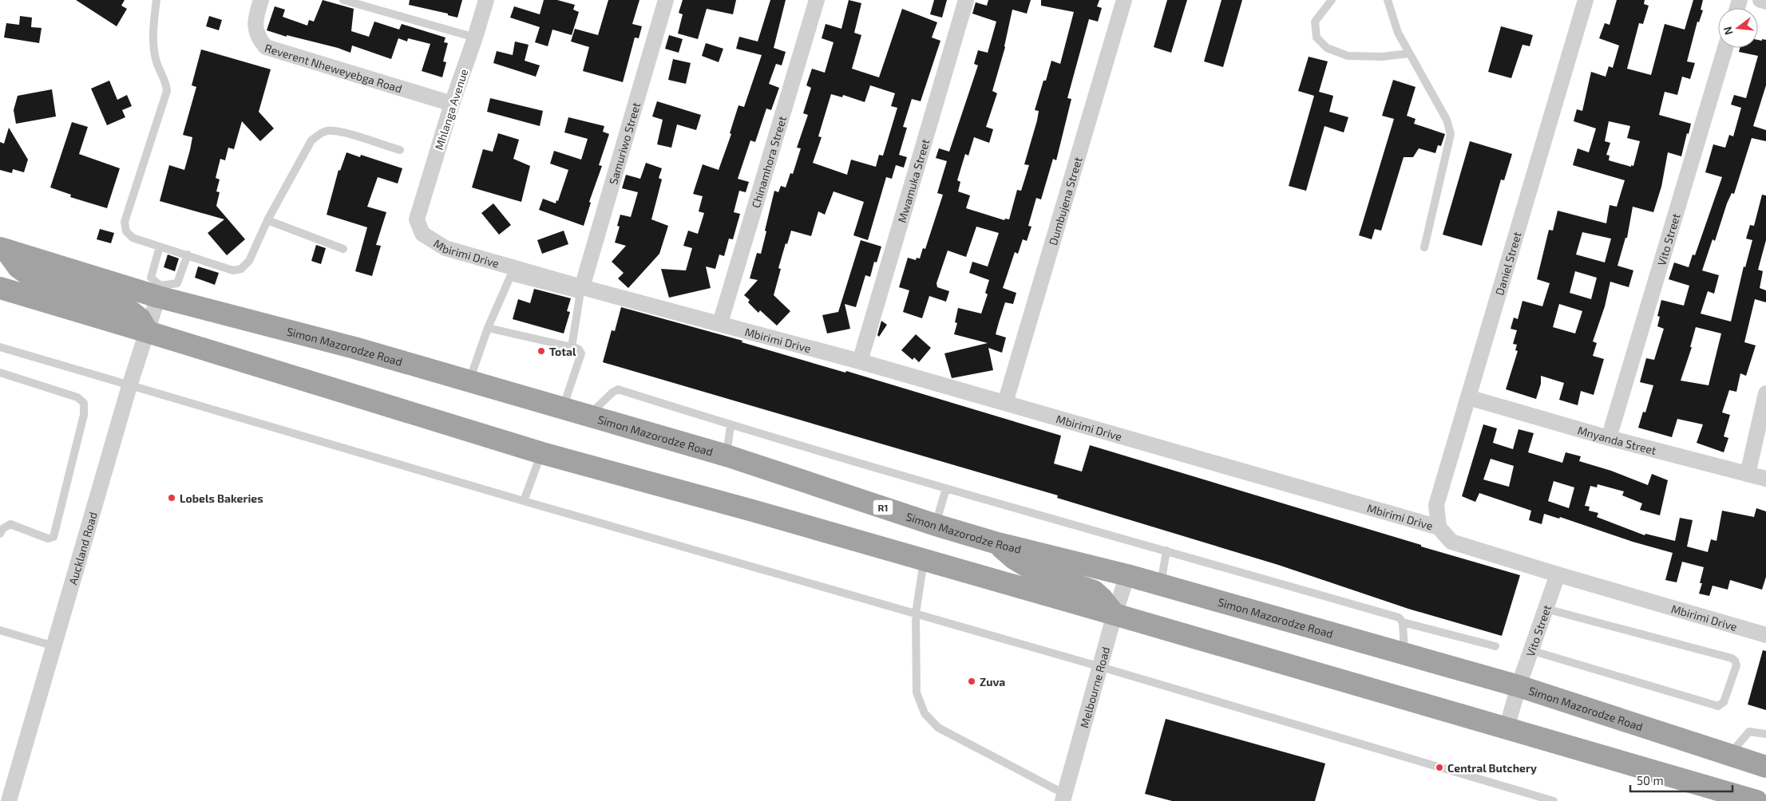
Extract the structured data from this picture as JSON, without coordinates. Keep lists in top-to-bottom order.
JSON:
{
  "streets": {
    "highway": ["Simon Mazorodze Road", "R1"],
    "street": [
      "Reverent Nheweyebga Road",
      "Mhlanga Avenue",
      "Samuriwo Street",
      "Chinamhora Street",
      "Mwamuka Street",
      "Dumbujena Street",
      "Vito Street",
      "Mbirimi Drive",
      "Daniel Street",
      "Mnyanda Street",
      "Auckland Road",
      "Melbourne Road"
    ]
  },
  "crossings": [
    ["Reverent Nheweyebga Road", "Mhlanga Avenue"],
    ["Mhlanga Avenue", "Mbirimi Drive"],
    ["Samuriwo Street", "Mbirimi Drive"],
    ["Chinamhora Street", "Mbirimi Drive"],
    ["Mwamuka Street", "Mbirimi Drive"],
    ["Dumbujena Street", "Mbirimi Drive"],
    ["Vito Street", "Mbirimi Drive"],
    ["Vito Street", "Simon Mazorodze Road"],
    ["Vito Street", "Mnyanda Street"],
    ["Mbirimi Drive", "Daniel Street"],
    ["Daniel Street", "Mnyanda Street"],
    ["Simon Mazorodze Road", "Auckland Road"],
    ["Simon Mazorodze Road", "Melbourne Road"]
  ],
  "places": [
    "Total",
    "Lobels Bakeries",
    "Zuva",
    "Central Butchery"
  ],
  "scale_bar": "50 m",
  "north": "left"
}
